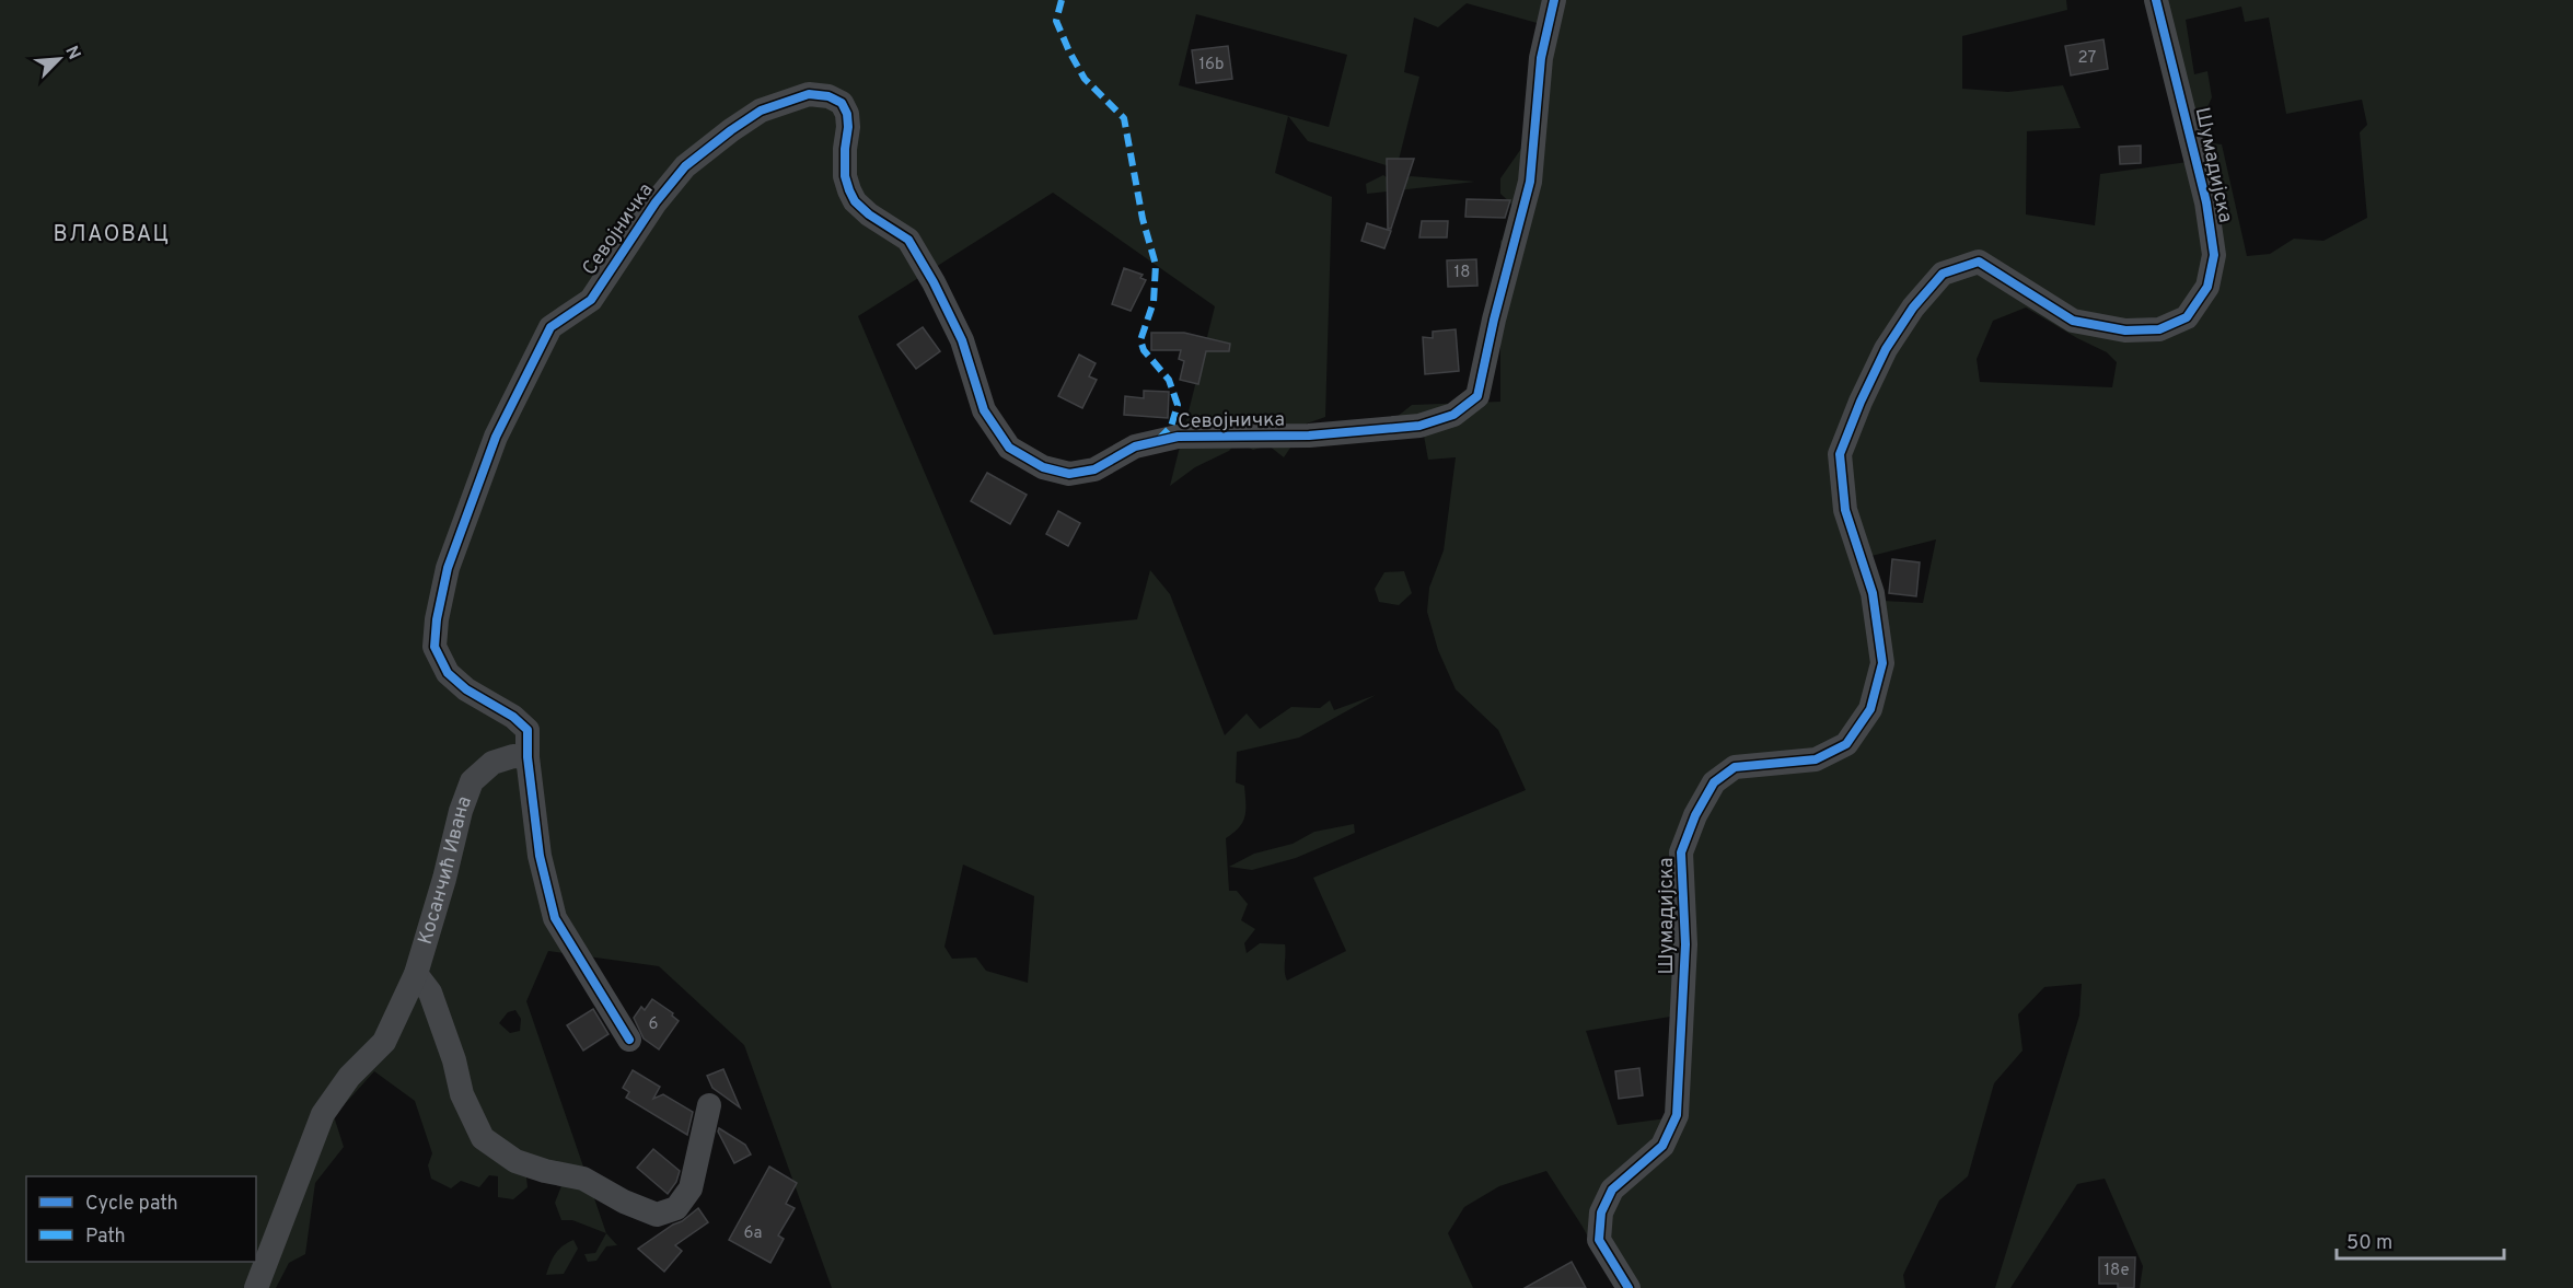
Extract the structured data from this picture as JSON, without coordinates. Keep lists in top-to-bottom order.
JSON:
{
  "streets": {
    "street": ["Шумадијска", "Севојничка", "Косанчић Ивана"]
  },
  "crossings": [
    ["Севојничка", "Косанчић Ивана"]
  ],
  "districts": ["ВЛАОВАЦ"],
  "house_numbers": [
    "27",
    "16b",
    "18",
    "6",
    "6a",
    "18e"
  ],
  "legend": ["Cycle path", "Path"],
  "scale_bar": "50 m",
  "north": "top right"
}
